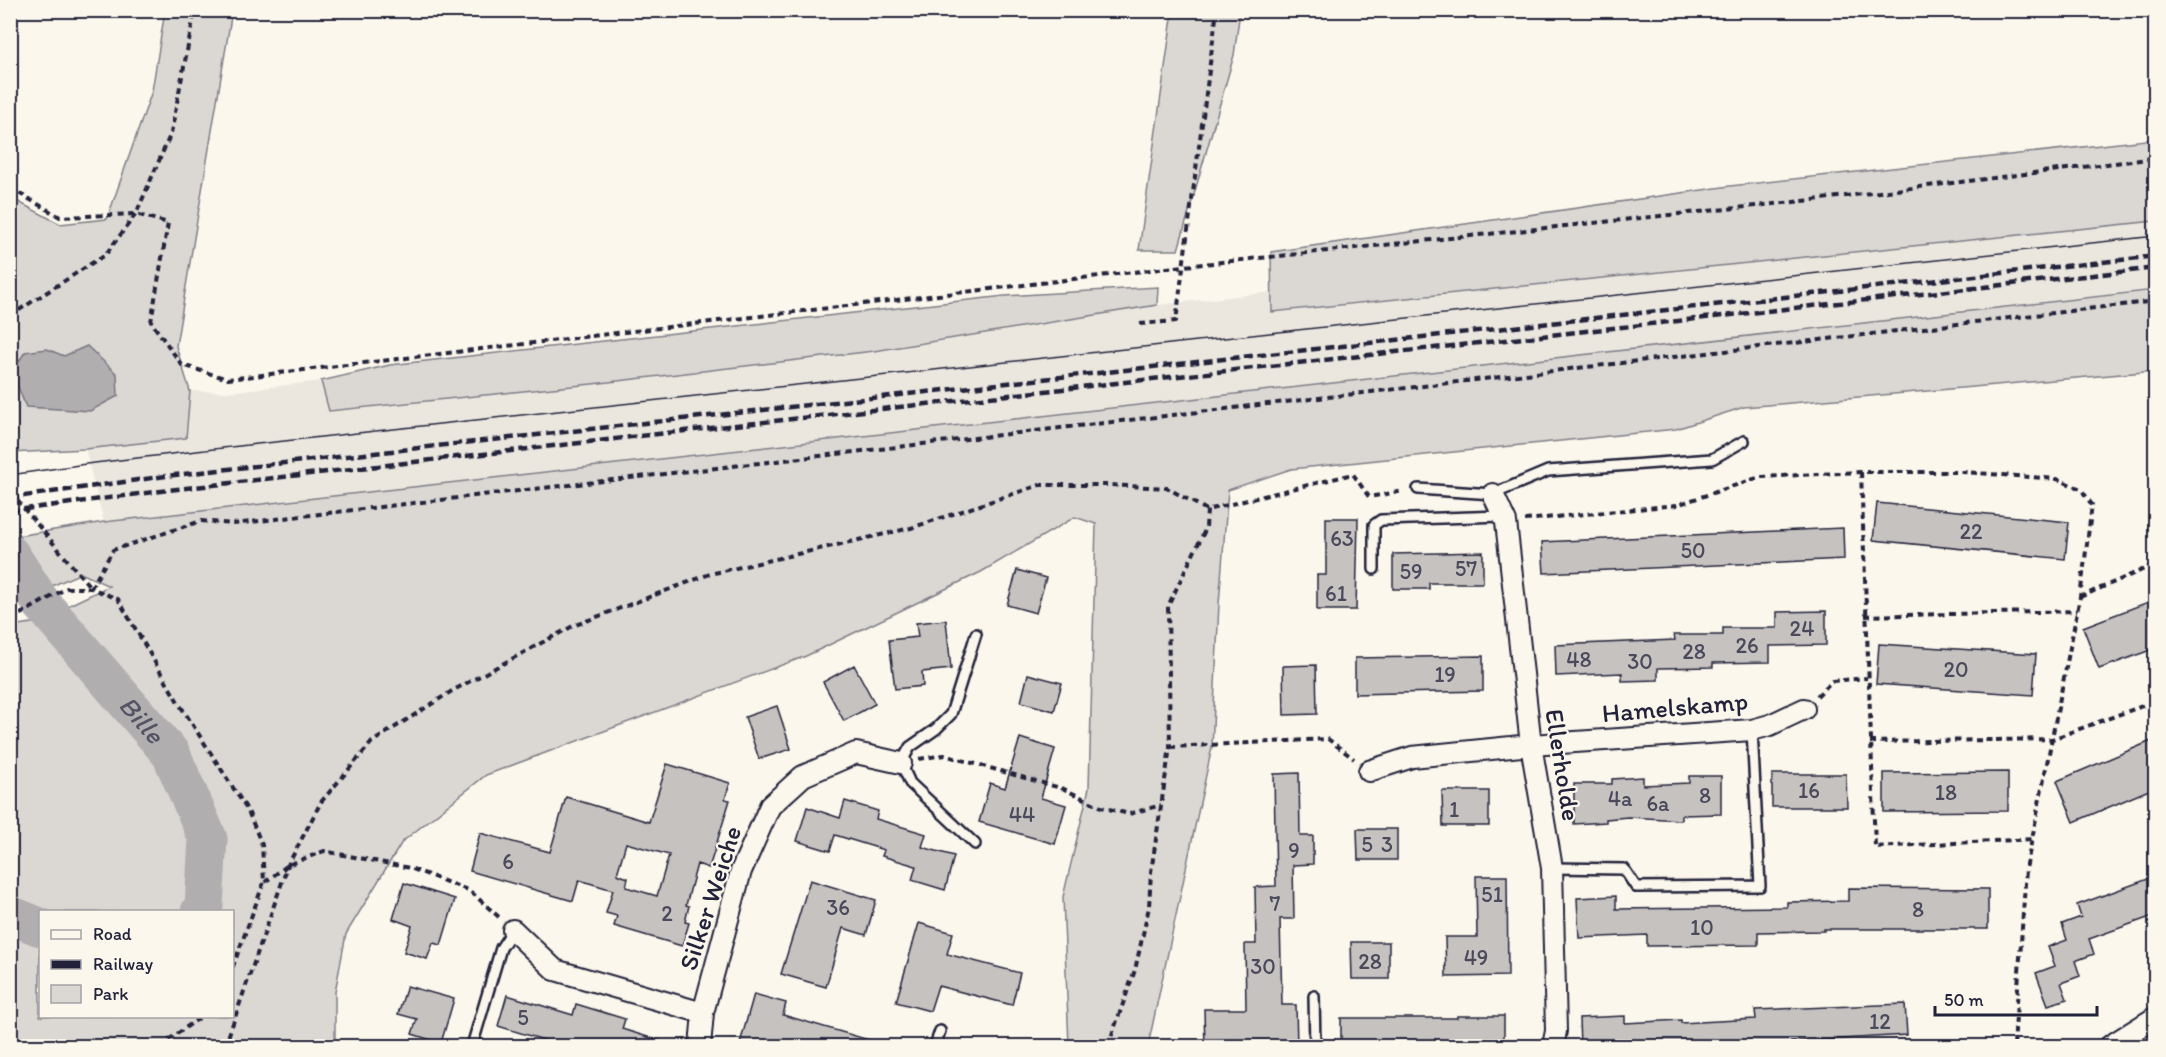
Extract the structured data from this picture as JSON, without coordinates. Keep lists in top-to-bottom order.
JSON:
{
  "streets": {
    "street": ["Hamelskamp", "Ellerholde", "Silker Weiche"]
  },
  "crossings": [
    ["Hamelskamp", "Ellerholde"]
  ],
  "water": ["Bille"],
  "house_numbers": [
    "22",
    "63",
    "50",
    "57",
    "59",
    "61",
    "24",
    "26",
    "28",
    "48",
    "30",
    "20",
    "19",
    "16",
    "18",
    "8",
    "4a",
    "6a",
    "1",
    "44",
    "5",
    "3",
    "9",
    "6",
    "51",
    "7",
    "36",
    "8",
    "2",
    "10",
    "49",
    "28",
    "30",
    "5",
    "12"
  ],
  "legend": ["Road", "Railway", "Park"],
  "scale_bar": "50 m"
}
